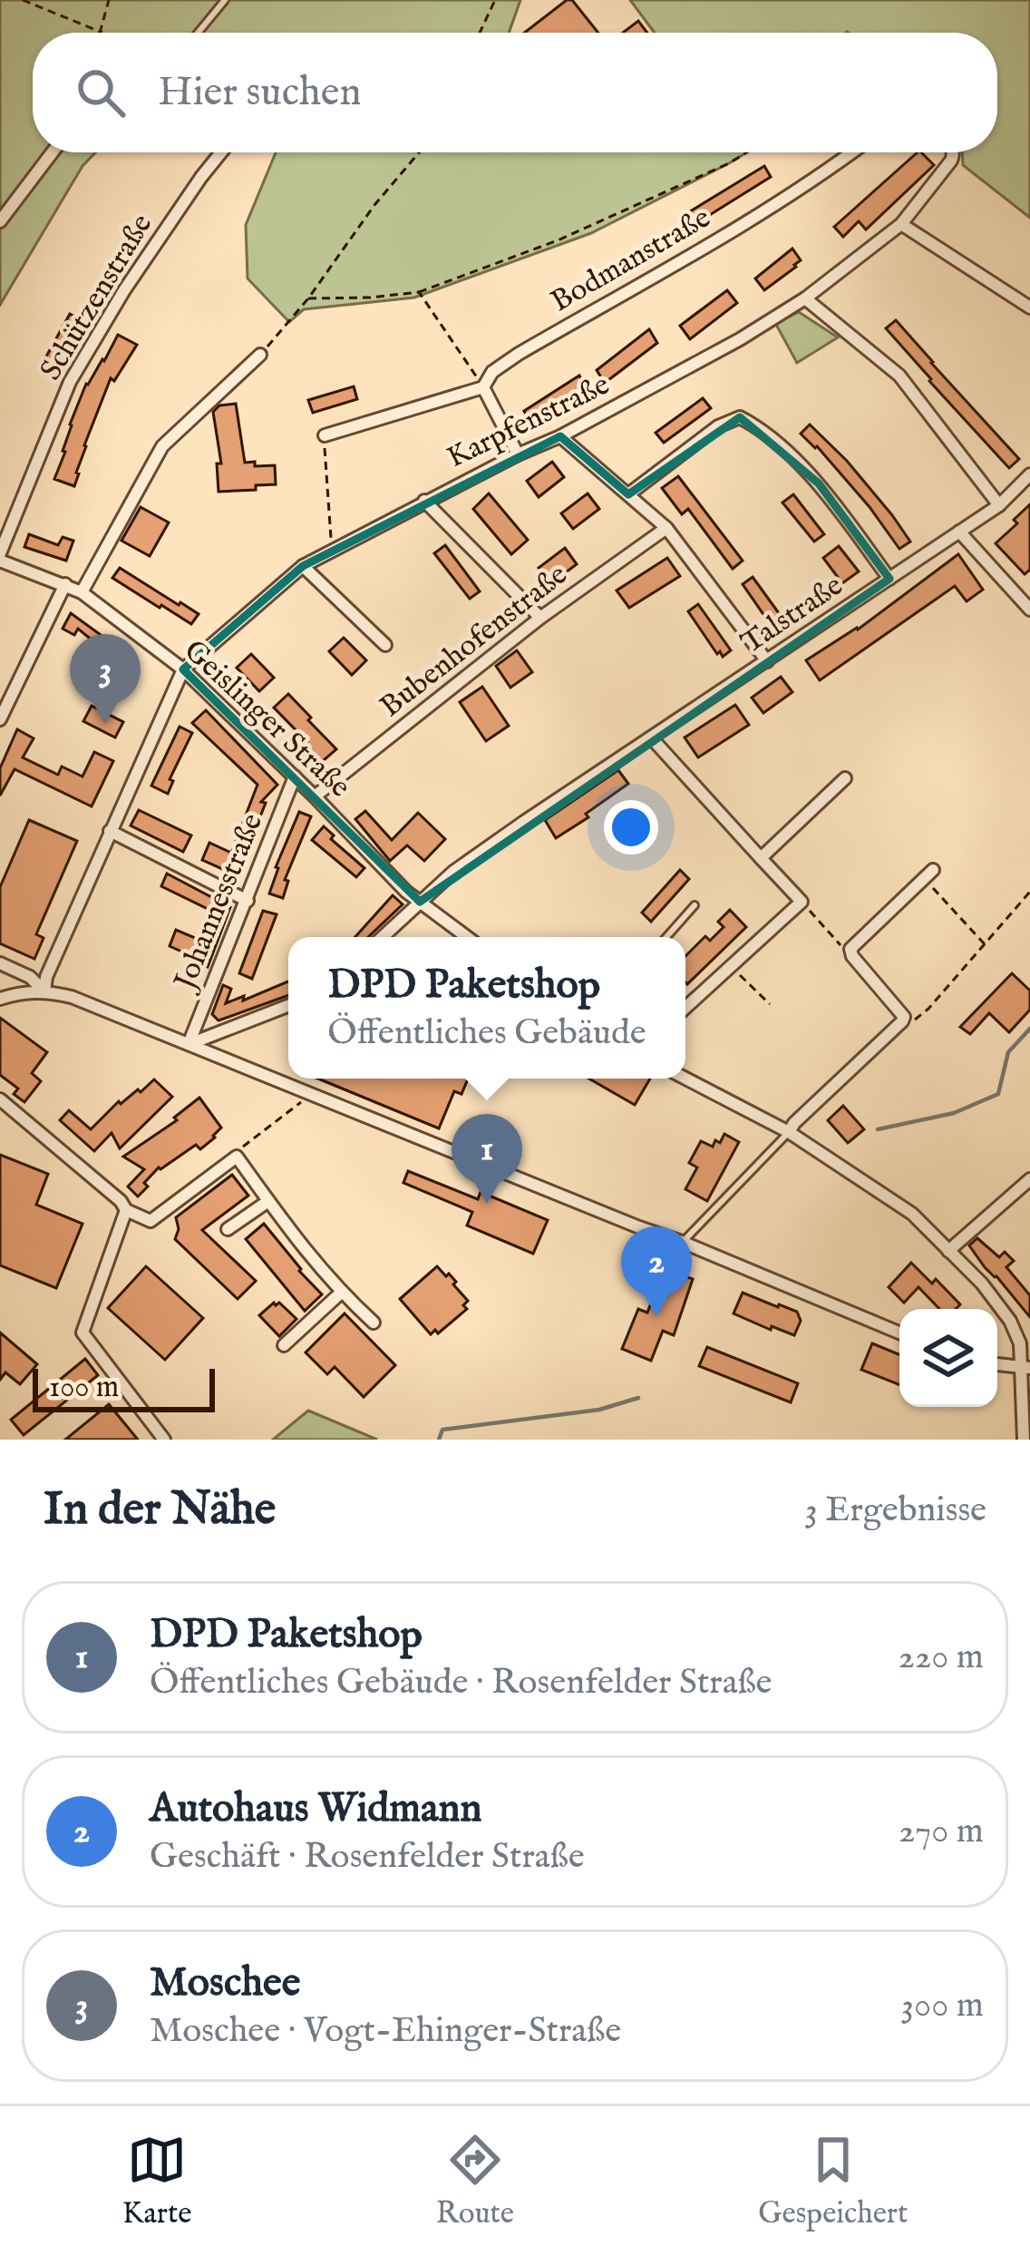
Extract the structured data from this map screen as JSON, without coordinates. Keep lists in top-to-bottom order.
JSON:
{
  "streets": {
    "street": [
      "Bodmanstraße",
      "Schützenstraße",
      "Karpfenstraße",
      "Talstraße",
      "Bubenhofenstraße",
      "Geislinger Straße",
      "Johannesstraße"
    ]
  },
  "crossings": [
    ["Schützenstraße", "Geislinger Straße"],
    ["Karpfenstraße", "Geislinger Straße"],
    ["Talstraße", "Geislinger Straße"],
    ["Bubenhofenstraße", "Geislinger Straße"],
    ["Geislinger Straße", "Johannesstraße"]
  ],
  "scale_bar": "100 m",
  "page": {
    "search": "Hier suchen",
    "pins": ["3", "1", "2"],
    "popup": ["DPD Paketshop", "Öffentliches Gebäude"],
    "scale": "100 m",
    "heading": ["In der Nähe", "3 Ergebnisse"],
    "list": [
      {
        "mark": "1",
        "name": "DPD Paketshop",
        "note": "Öffentliches Gebäude · Rosenfelder Straße",
        "value": "220 m"
      },
      {
        "mark": "2",
        "name": "Autohaus Widmann",
        "note": "Geschäft · Rosenfelder Straße",
        "value": "270 m"
      },
      {
        "mark": "3",
        "name": "Moschee",
        "note": "Moschee · Vogt-Ehinger-Straße",
        "value": "300 m"
      }
    ],
    "nav": ["Karte", "Route", "Gespeichert"]
  }
}
